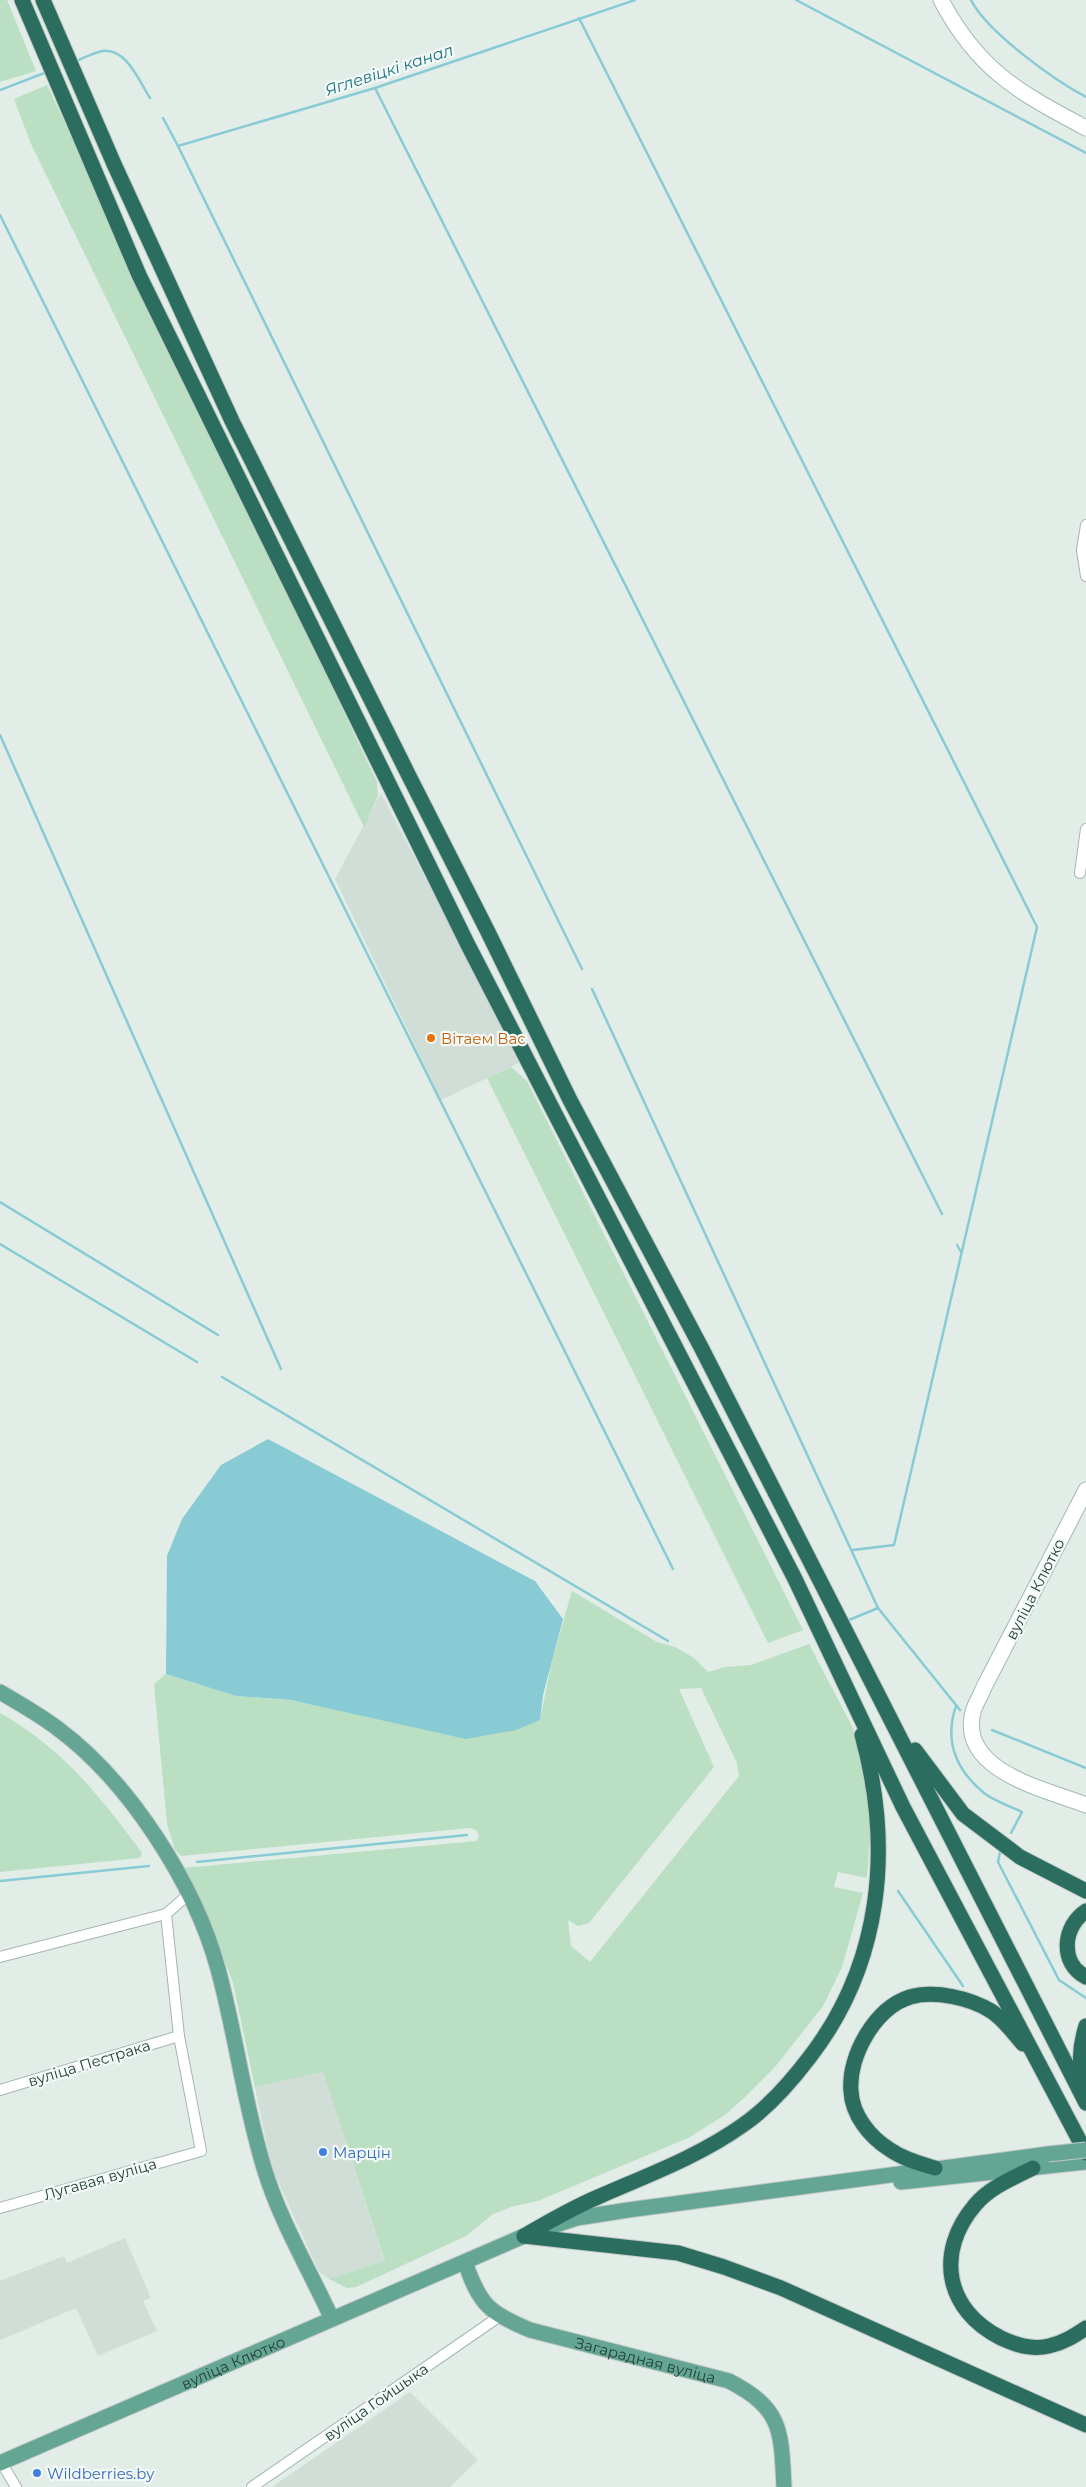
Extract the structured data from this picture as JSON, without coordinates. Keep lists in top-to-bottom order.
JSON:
{
  "streets": {
    "main road": ["вуліца Клютко", "Загарадная вуліца"],
    "street": ["вуліца Пестрака", "Лугавая вуліца", "вуліца Гойшыка"]
  },
  "crossings": [
    ["вуліца Клютко", "Загарадная вуліца"],
    ["вуліца Пестрака", "Лугавая вуліца"],
    ["Загарадная вуліца", "вуліца Гойшыка"]
  ],
  "water": ["Яглевіцкі канал"],
  "places": ["Вітаем Вас", "Марцін", "Wildberries.by"]
}
